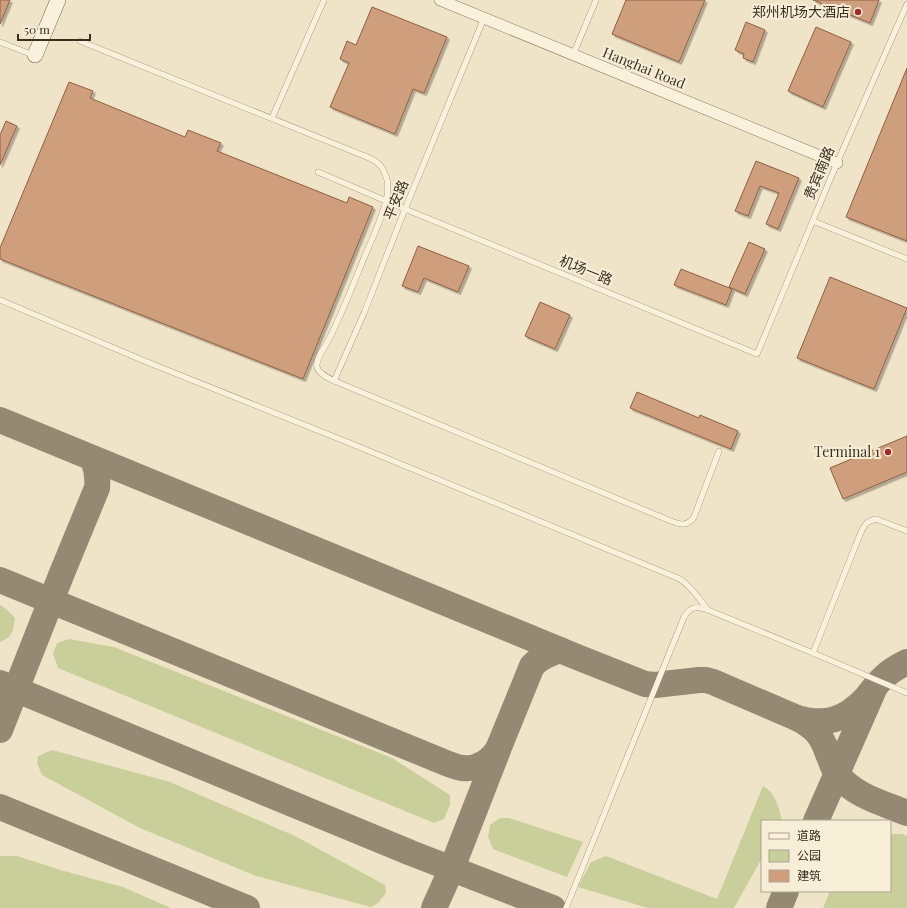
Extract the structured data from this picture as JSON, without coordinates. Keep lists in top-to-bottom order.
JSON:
{
  "streets": {
    "street": ["Hanghai Road"],
    "lane": ["贵宾南路", "平安路", "机场一路"]
  },
  "crossings": [
    ["Hanghai Road", "贵宾南路"],
    ["Hanghai Road", "平安路"],
    ["贵宾南路", "机场一路"],
    ["平安路", "机场一路"]
  ],
  "places": ["郑州机场大酒店", "Terminal 1"],
  "legend": ["道路", "公园", "建筑"],
  "scale_bar": "50 m"
}
